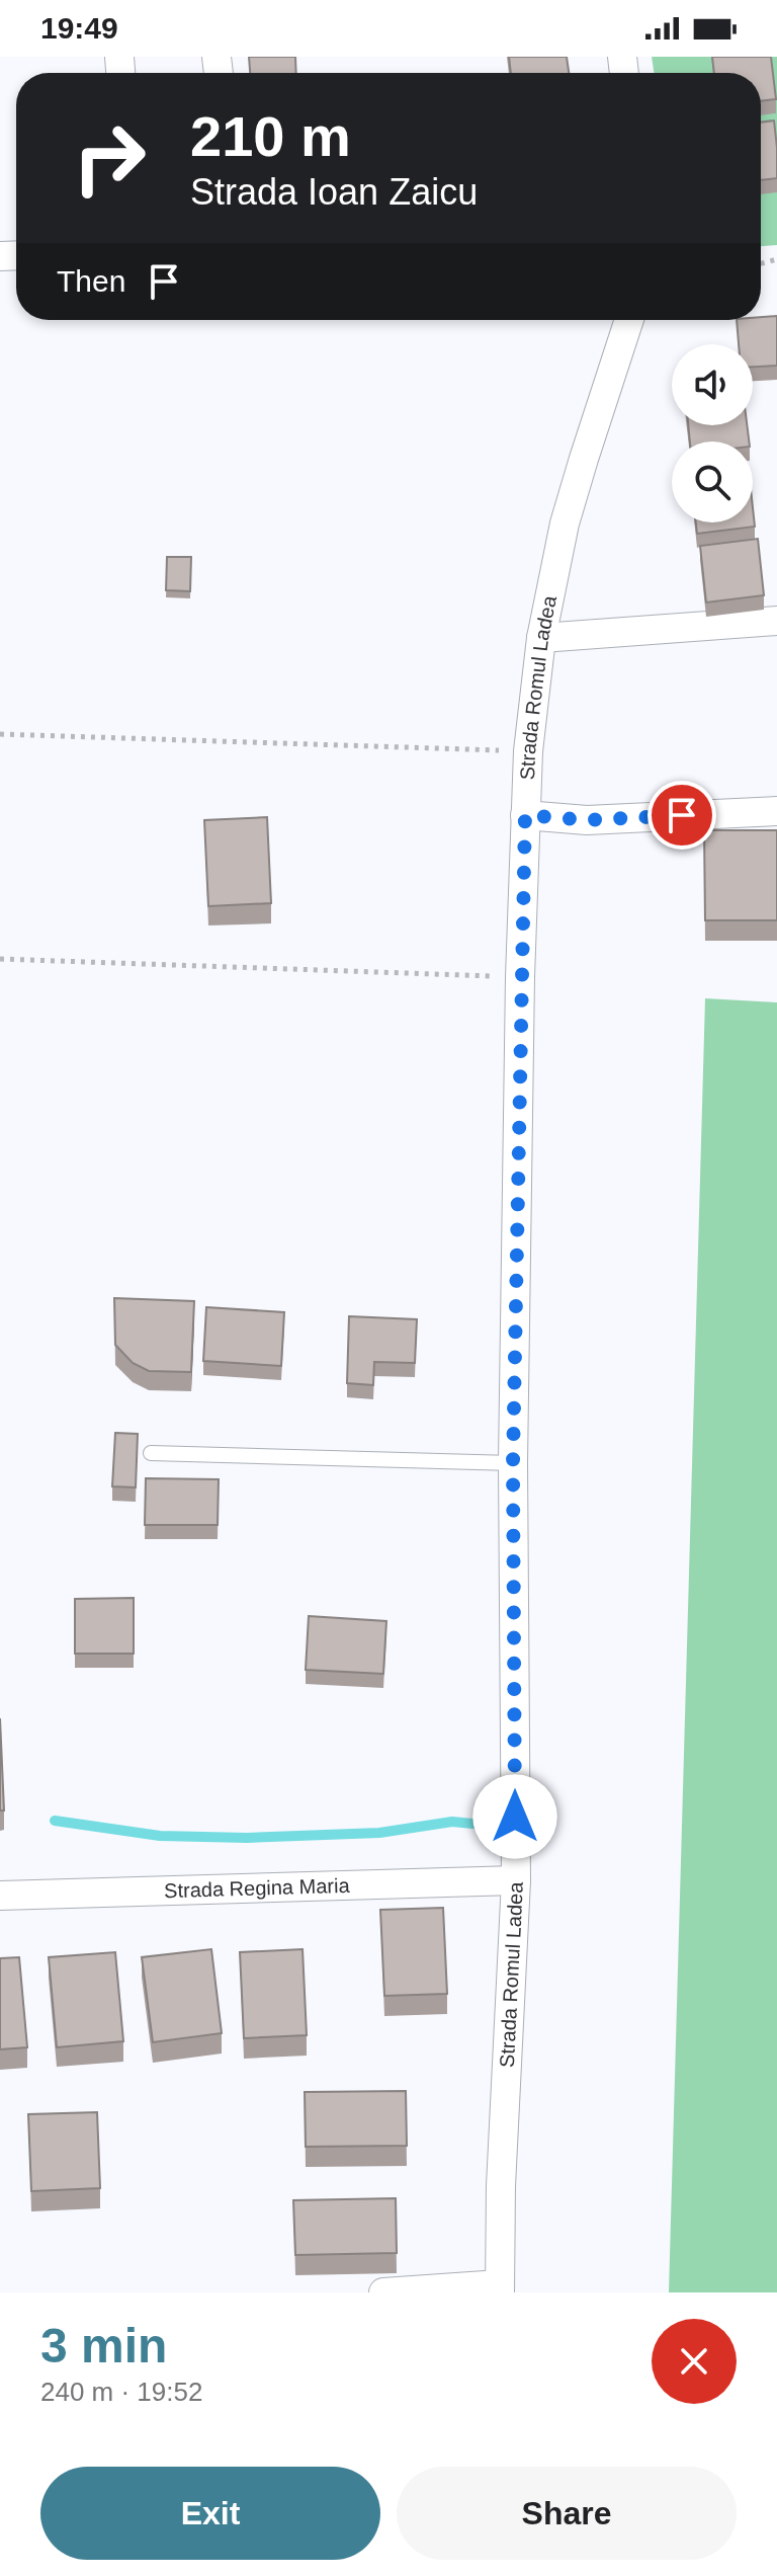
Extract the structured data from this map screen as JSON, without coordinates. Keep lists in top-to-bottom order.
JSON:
{
  "streets": {
    "street": ["Strada Romul Ladea", "Strada Regina Maria"]
  },
  "crossings": [
    ["Strada Romul Ladea", "Strada Regina Maria"]
  ],
  "page": {
    "status": "19:49",
    "turn": ["210 m", "Strada Ioan Zaicu"],
    "then": "Then",
    "heading": ["3 min", "240 m · 19:52"],
    "buttons": ["Exit", "Share"]
  }
}
